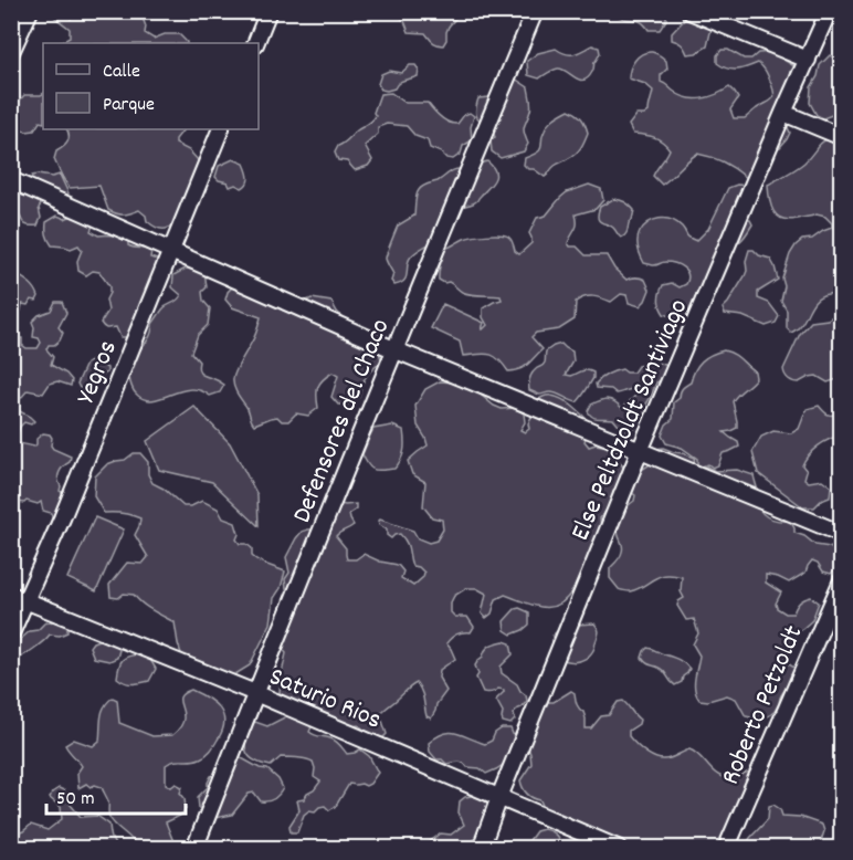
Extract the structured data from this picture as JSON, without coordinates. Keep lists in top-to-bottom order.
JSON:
{
  "streets": {
    "street": [
      "Yegros",
      "Else Peltdzoldt Santiviago",
      "Defensores del Chaco",
      "Saturio Rios",
      "Roberto Petzoldt"
    ]
  },
  "crossings": [
    ["Yegros", "Saturio Rios"],
    ["Else Peltdzoldt Santiviago", "Saturio Rios"],
    ["Defensores del Chaco", "Saturio Rios"]
  ],
  "legend": ["Calle", "Parque"],
  "scale_bar": "50 m"
}
